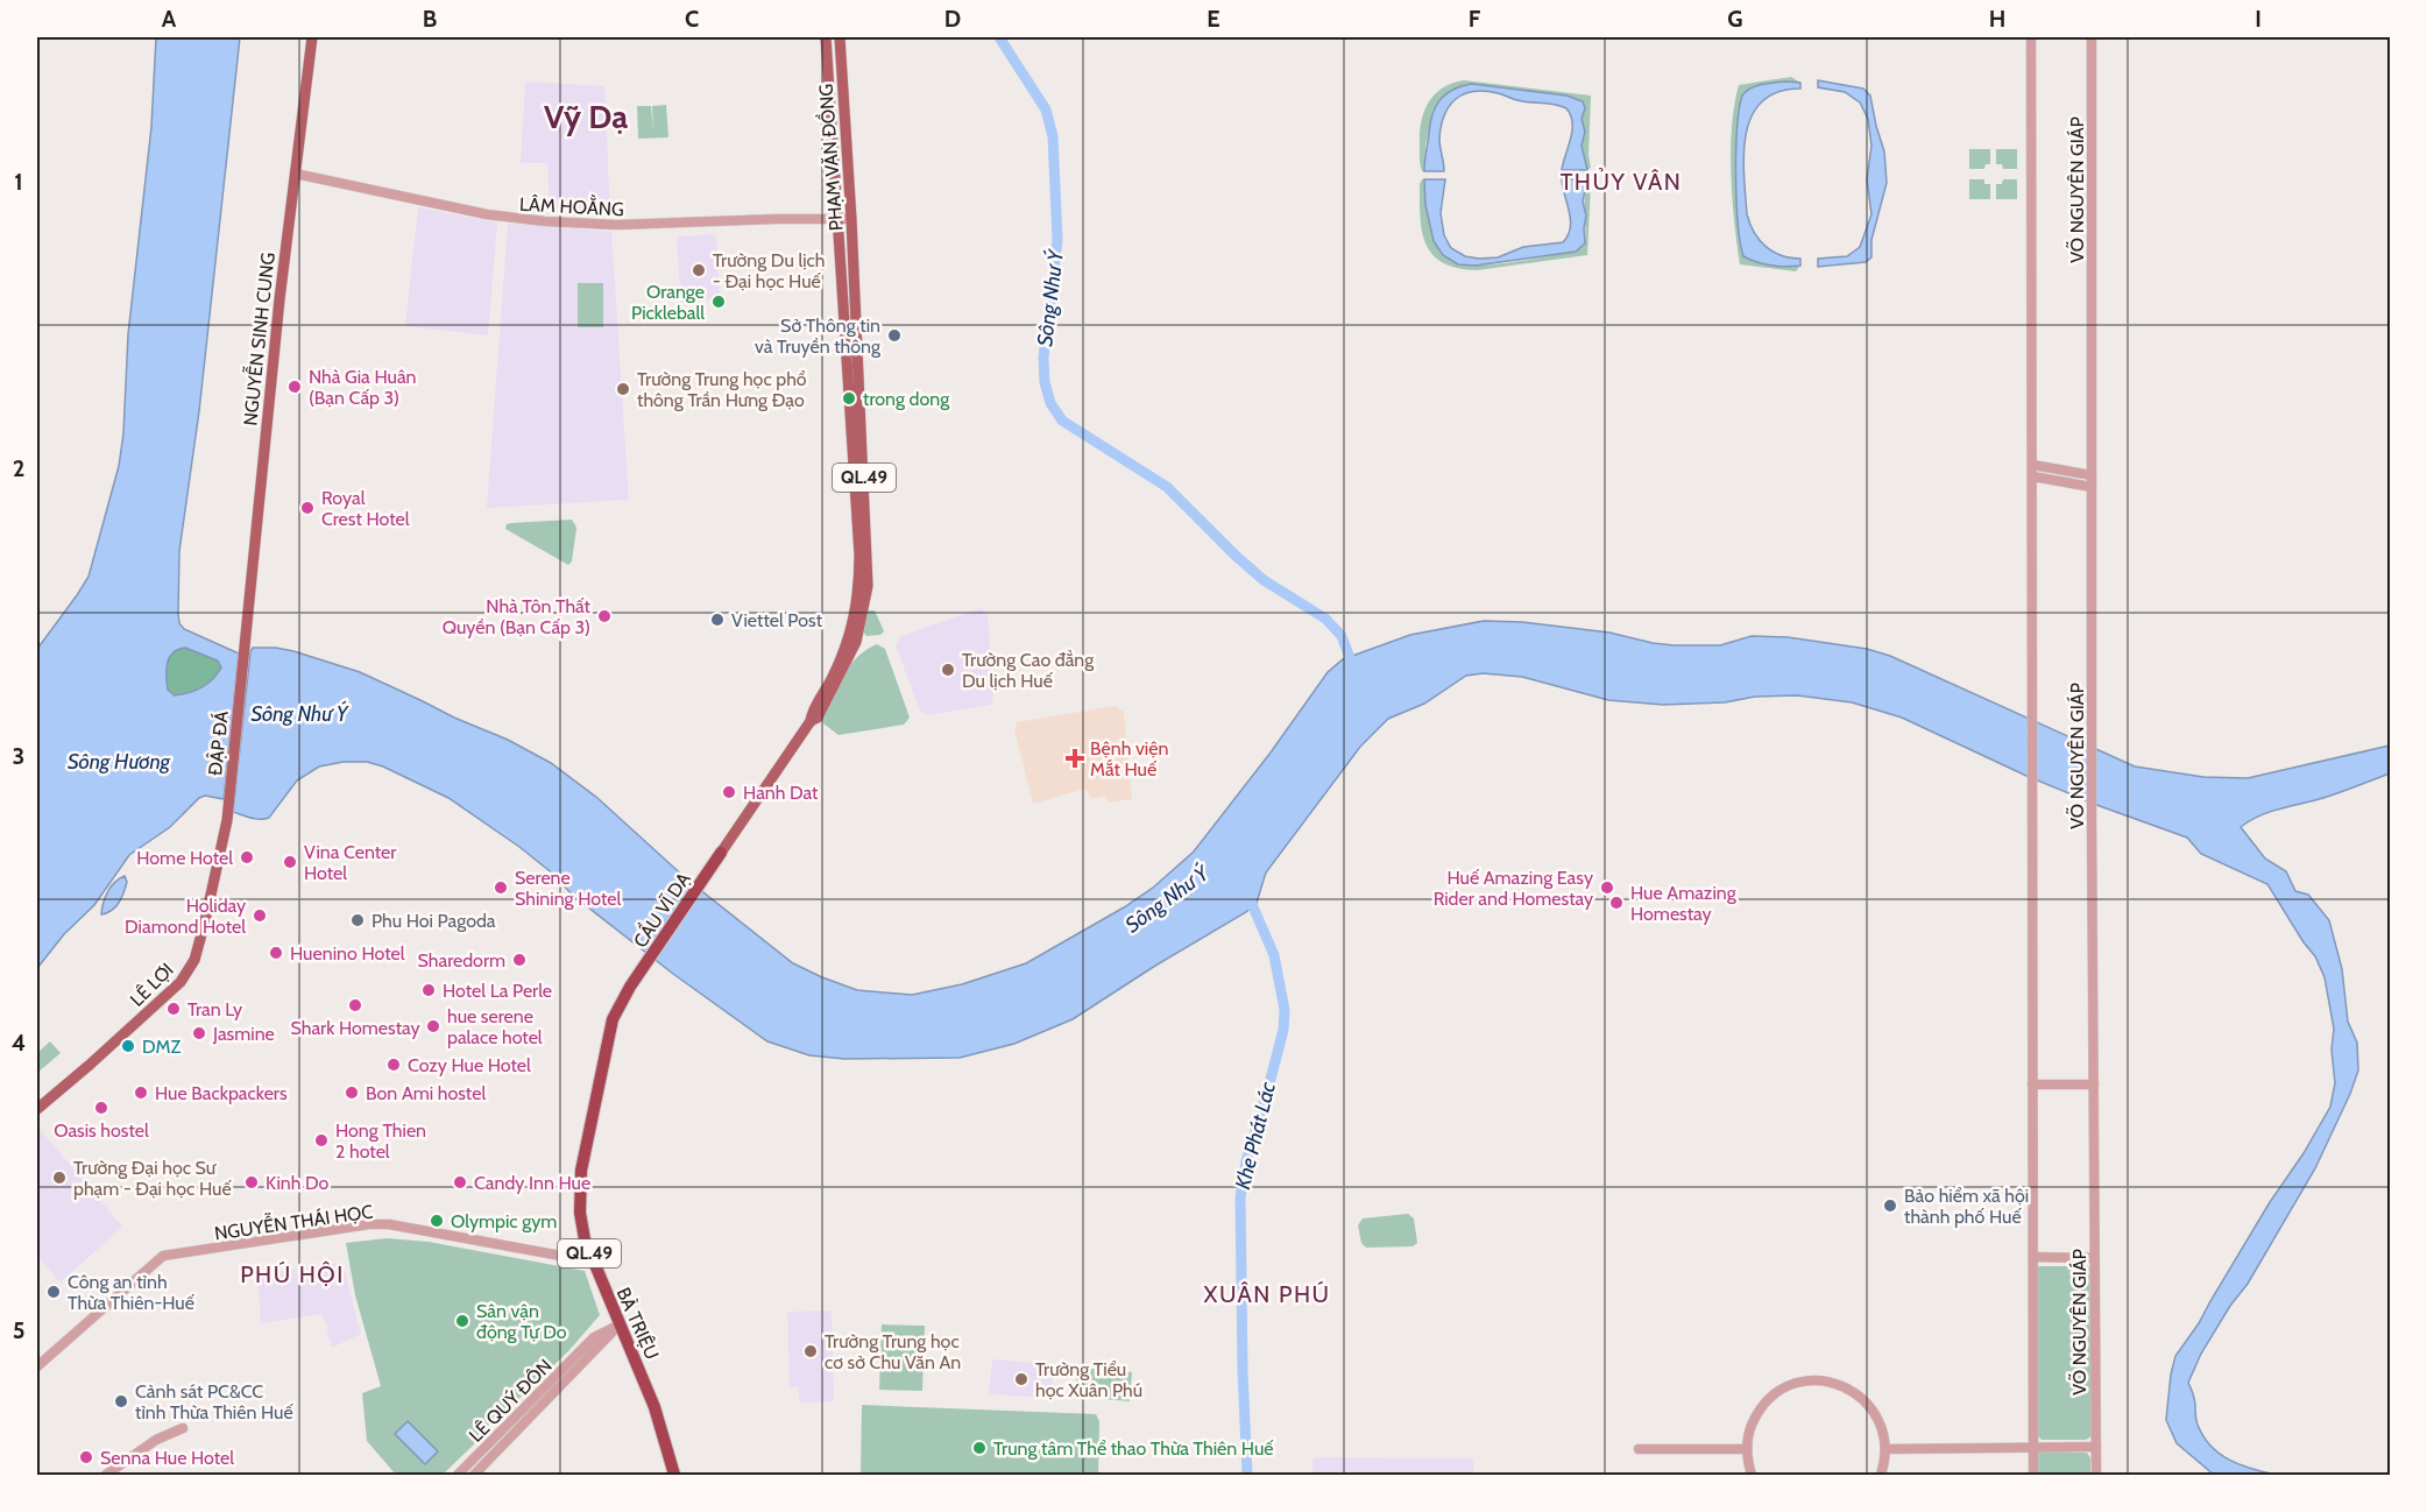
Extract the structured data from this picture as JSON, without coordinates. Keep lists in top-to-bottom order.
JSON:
{
  "streets": {
    "highway": ["QL.49", "CẦU VĨ DẠ", "BÀ TRIỆU"],
    "main road": [
      "PHẠM VĂN ĐỒNG",
      "NGUYỄN SINH CUNG",
      "ĐẬP ĐÁ",
      "LÊ LỢI"
    ],
    "street": [
      "VÕ NGUYÊN GIÁP",
      "LÂM HOẰNG",
      "NGUYỄN THÁI HỌC",
      "LÊ QUÝ ĐÔN"
    ]
  },
  "crossings": [
    ["PHẠM VĂN ĐỒNG", "LÂM HOẰNG"],
    ["PHẠM VĂN ĐỒNG", "CẦU VĨ DẠ"],
    ["LÂM HOẰNG", "NGUYỄN SINH CUNG"],
    ["NGUYỄN SINH CUNG", "ĐẬP ĐÁ"],
    ["ĐẬP ĐÁ", "LÊ LỢI"],
    ["CẦU VĨ DẠ", "BÀ TRIỆU"],
    ["NGUYỄN THÁI HỌC", "BÀ TRIỆU"],
    ["BÀ TRIỆU", "LÊ QUÝ ĐÔN"]
  ],
  "districts": [
    "Vỹ Dạ",
    "THỦY VÂN",
    "PHÚ HỘI",
    "XUÂN PHÚ"
  ],
  "water": ["Sông Như Ý", "Sông Hương", "Khe Phát Lác"],
  "places": {
    "other": [
      "Trường Du lịch - Đại học Huế",
      "Orange Pickleball",
      "Sở Thông tin và Truyền thông",
      "Nhà Gia Huân (Bạn Cấp 3)",
      "Trường Trung học phổ thông Trần Hưng Đạo",
      "trong dong",
      "Royal Crest Hotel",
      "Nhà Tôn Thất Quyền (Bạn Cấp 3)",
      "Viettel Post",
      "Trường Cao đẳng Du lịch Huế",
      "Hanh Dat",
      "Home Hotel",
      "Vina Center Hotel",
      "Serene Shining Hotel",
      "Huế Amazing Easy Rider and Homestay",
      "Hue Amazing Homestay",
      "Holiday Diamond Hotel",
      "Phu Hoi Pagoda",
      "Huenino Hotel",
      "Sharedorm",
      "Hotel La Perle",
      "Shark Homestay",
      "Tran Ly",
      "hue serene palace hotel",
      "Jasmine",
      "DMZ",
      "Cozy Hue Hotel",
      "Hue Backpackers",
      "Bon Ami hostel",
      "Oasis hostel",
      "Hong Thien 2 hotel",
      "Trường Đại học Sư phạm - Đại học Huế",
      "Kinh Do",
      "Candy Inn Hue",
      "Bảo hiểm xã hội thành phố Huế",
      "Olympic gym",
      "Công an tỉnh Thừa Thiên-Huế",
      "Sân vận động Tự Do",
      "Trường Trung học cơ sở Chu Văn An",
      "Trường Tiểu học Xuân Phú",
      "Cảnh sát PC&CC tỉnh Thừa Thiên Huế",
      "Trung tâm Thể thao Thừa Thiên Huế",
      "Senna Hue Hotel"
    ],
    "health": ["Bệnh viện Mắt Huế"]
  },
  "grid": {
    "columns": [
      "A",
      "B",
      "C",
      "D",
      "E",
      "F",
      "G",
      "H",
      "I"
    ],
    "rows": [
      "1",
      "2",
      "3",
      "4",
      "5"
    ]
  }
}
